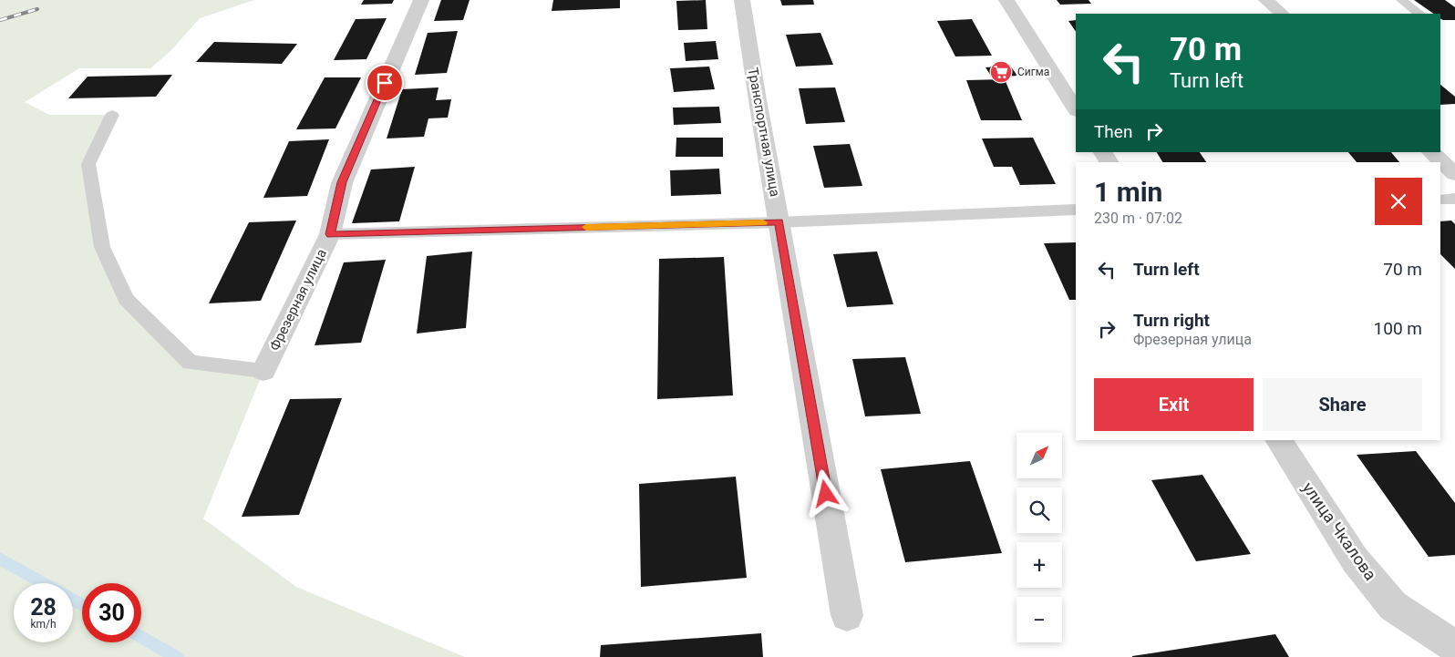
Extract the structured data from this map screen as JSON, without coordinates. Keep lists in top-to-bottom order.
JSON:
{
  "streets": {
    "street": ["Транспортная улица", "Фрезерная улица", "улица Чкалова"]
  },
  "places": {
    "supermarket": ["Сигма"]
  },
  "north": "top right",
  "page": {
    "turn": ["70 m", "Turn left"],
    "then": "Then",
    "heading": ["1 min", "230 m · 07:02"],
    "list": [
      {
        "name": "Turn left",
        "value": "70 m"
      },
      {
        "name": "Turn right",
        "note": "Фрезерная улица",
        "value": "100 m"
      }
    ],
    "buttons": ["Exit", "Share"],
    "map_buttons": ["+", "−"],
    "speed": "28 km/h",
    "limit": "30"
  }
}
